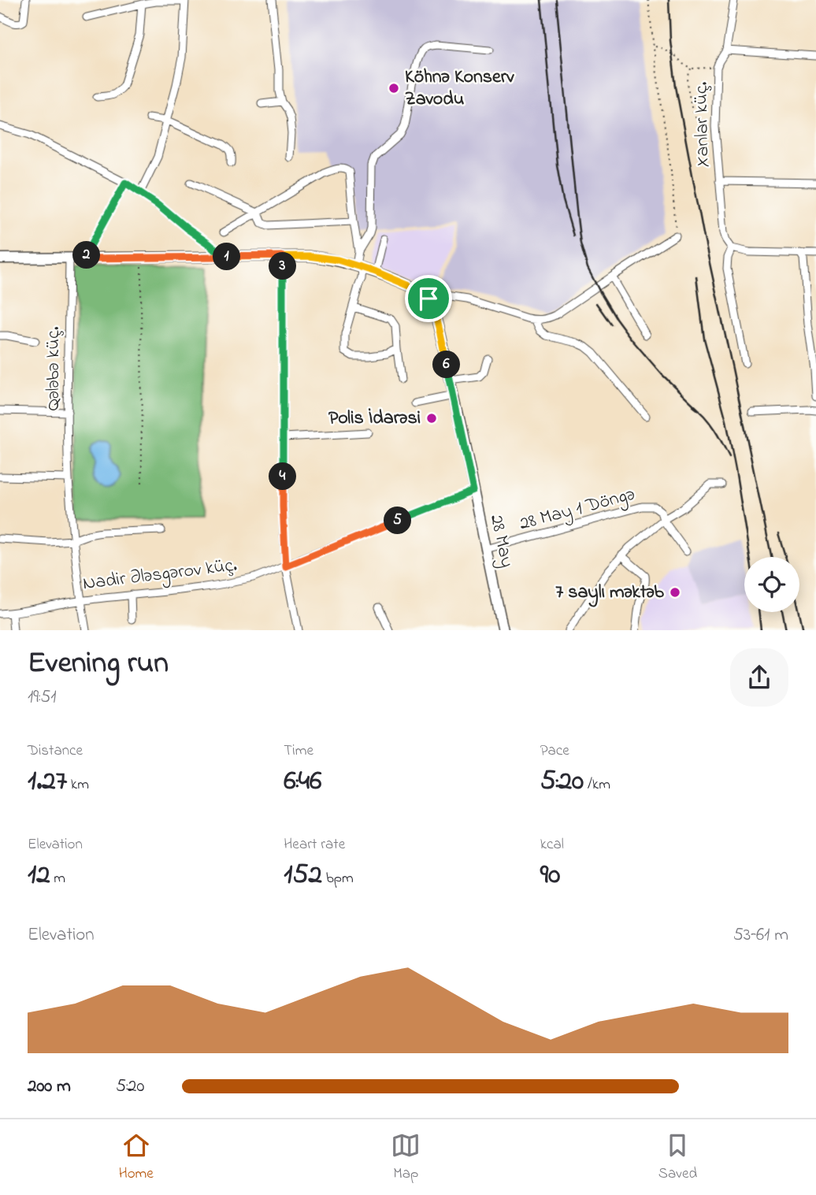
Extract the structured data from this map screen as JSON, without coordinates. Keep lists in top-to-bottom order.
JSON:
{
  "streets": {
    "main road": ["28 May"],
    "street": [
      "Xanlar küç.",
      "Qələbə küç.",
      "28 May 1 Döngə",
      "Nadir Ələsgərov küç."
    ]
  },
  "crossings": [
    ["Qələbə küç.", "Nadir Ələsgərov küç."],
    ["28 May 1 Döngə", "28 May"],
    ["28 May", "Nadir Ələsgərov küç."]
  ],
  "places": ["Köhnə Konserv Zavodu", "Polis İdarəsi", "7 saylı məktəb"],
  "page": {
    "pins": [
      "2",
      "1",
      "3",
      "6",
      "4",
      "5"
    ],
    "heading": ["Evening run", "19:51"],
    "stats": [
      ["Distance", "1.27 km"],
      ["Time", "6:46"],
      ["Pace", "5:20 /km"],
      ["Elevation", "12 m"],
      ["Heart rate", "152 bpm"],
      ["kcal", "90"]
    ],
    "chart": ["Elevation", "53–61 m"],
    "list": [
      {
        "name": "200 m",
        "note": "5:20"
      }
    ],
    "tabs": ["Home", "Map", "Saved"]
  }
}
